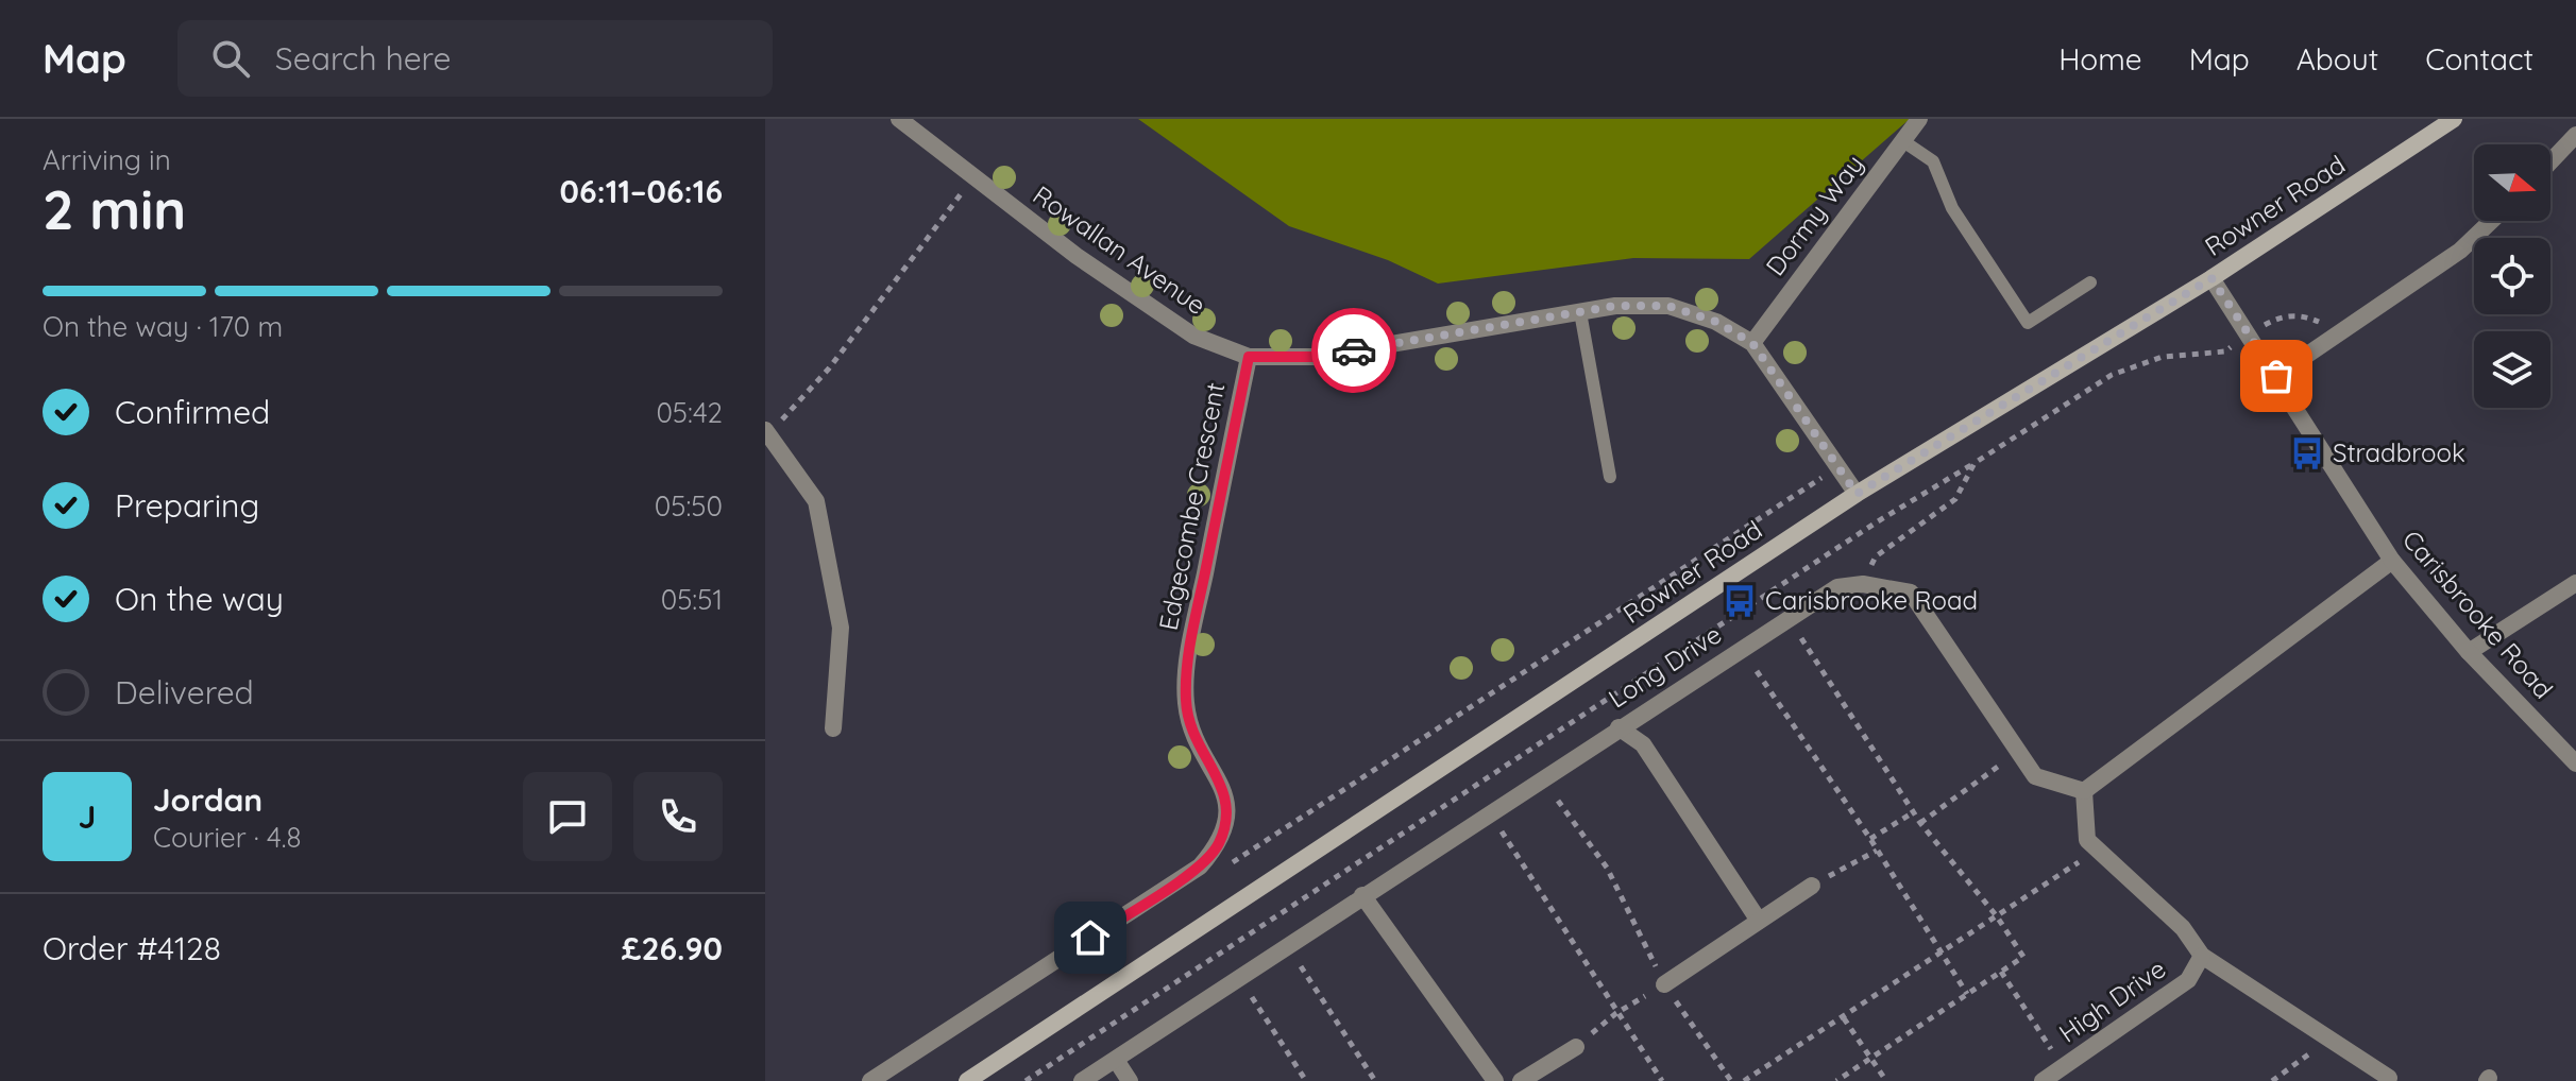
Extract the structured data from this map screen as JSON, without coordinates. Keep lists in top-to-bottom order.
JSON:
{
  "streets": {
    "main road": ["Rowner Road"],
    "street": [
      "Dormy Way",
      "Rowallan Avenue",
      "Edgecombe Crescent",
      "Carisbrooke Road",
      "Long Drive",
      "High Drive"
    ]
  },
  "crossings": [
    ["Rowner Road", "Rowallan Avenue"],
    ["Rowner Road", "Carisbrooke Road"],
    ["Dormy Way", "Rowallan Avenue"],
    ["Rowallan Avenue", "Edgecombe Crescent"]
  ],
  "places": {
    "bus stop": ["Stradbrook", "Carisbrooke Road"]
  },
  "north": "right",
  "page": {
    "header": "Map",
    "search": "Search here",
    "nav": [
      "Home",
      "Map",
      "About",
      "Contact"
    ],
    "heading": ["2 min", "Arriving in", "06:11–06:16"],
    "panel": [
      "Jordan",
      "Courier · 4.8",
      "Order #4128",
      "£26.90"
    ],
    "bar": "On the way · 170 m",
    "list": [
      ["Confirmed", "05:42"],
      ["Preparing", "05:50"],
      ["On the way", "05:51"],
      "Delivered"
    ],
    "round": "J"
  }
}
